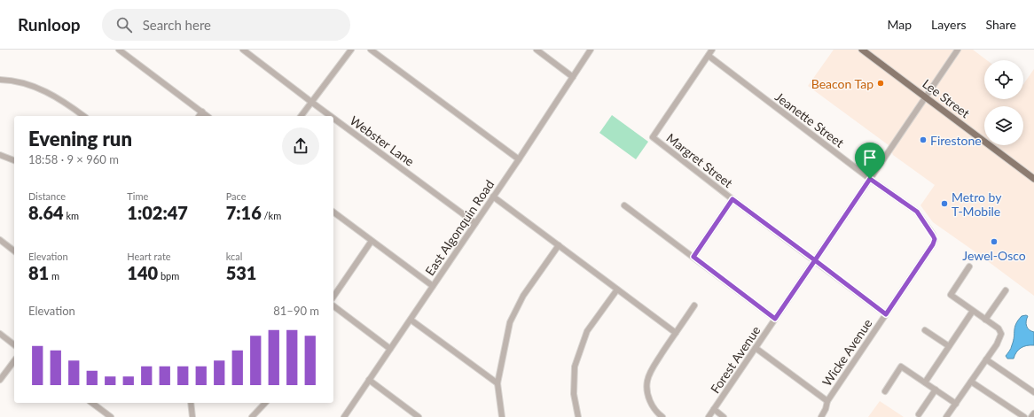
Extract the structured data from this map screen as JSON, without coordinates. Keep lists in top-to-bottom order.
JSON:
{
  "streets": {
    "main road": ["Lee Street"],
    "street": [
      "Jeanette Street",
      "Webster Lane",
      "Margret Street",
      "East Algonquin Road",
      "Wicke Avenue",
      "Forest Avenue"
    ]
  },
  "crossings": [
    ["Lee Street", "Forest Avenue"],
    ["Jeanette Street", "Margret Street"],
    ["Jeanette Street", "Wicke Avenue"],
    ["Jeanette Street", "Forest Avenue"],
    ["Webster Lane", "East Algonquin Road"],
    ["Margret Street", "Wicke Avenue"],
    ["Margret Street", "Forest Avenue"]
  ],
  "places": [
    "Beacon Tap",
    "Firestone",
    "Metro by T-Mobile",
    "Jewel-Osco"
  ],
  "page": {
    "header": "Runloop",
    "search": "Search here",
    "nav": ["Map", "Layers", "Share"],
    "heading": ["Evening run", "18:58 · 9 × 960 m"],
    "stats": [
      ["Distance", "8.64 km"],
      ["Time", "1:02:47"],
      ["Pace", "7:16 /km"],
      ["Elevation", "81 m"],
      ["Heart rate", "140 bpm"],
      ["kcal", "531"]
    ],
    "chart": ["Elevation", "81–90 m"]
  }
}
